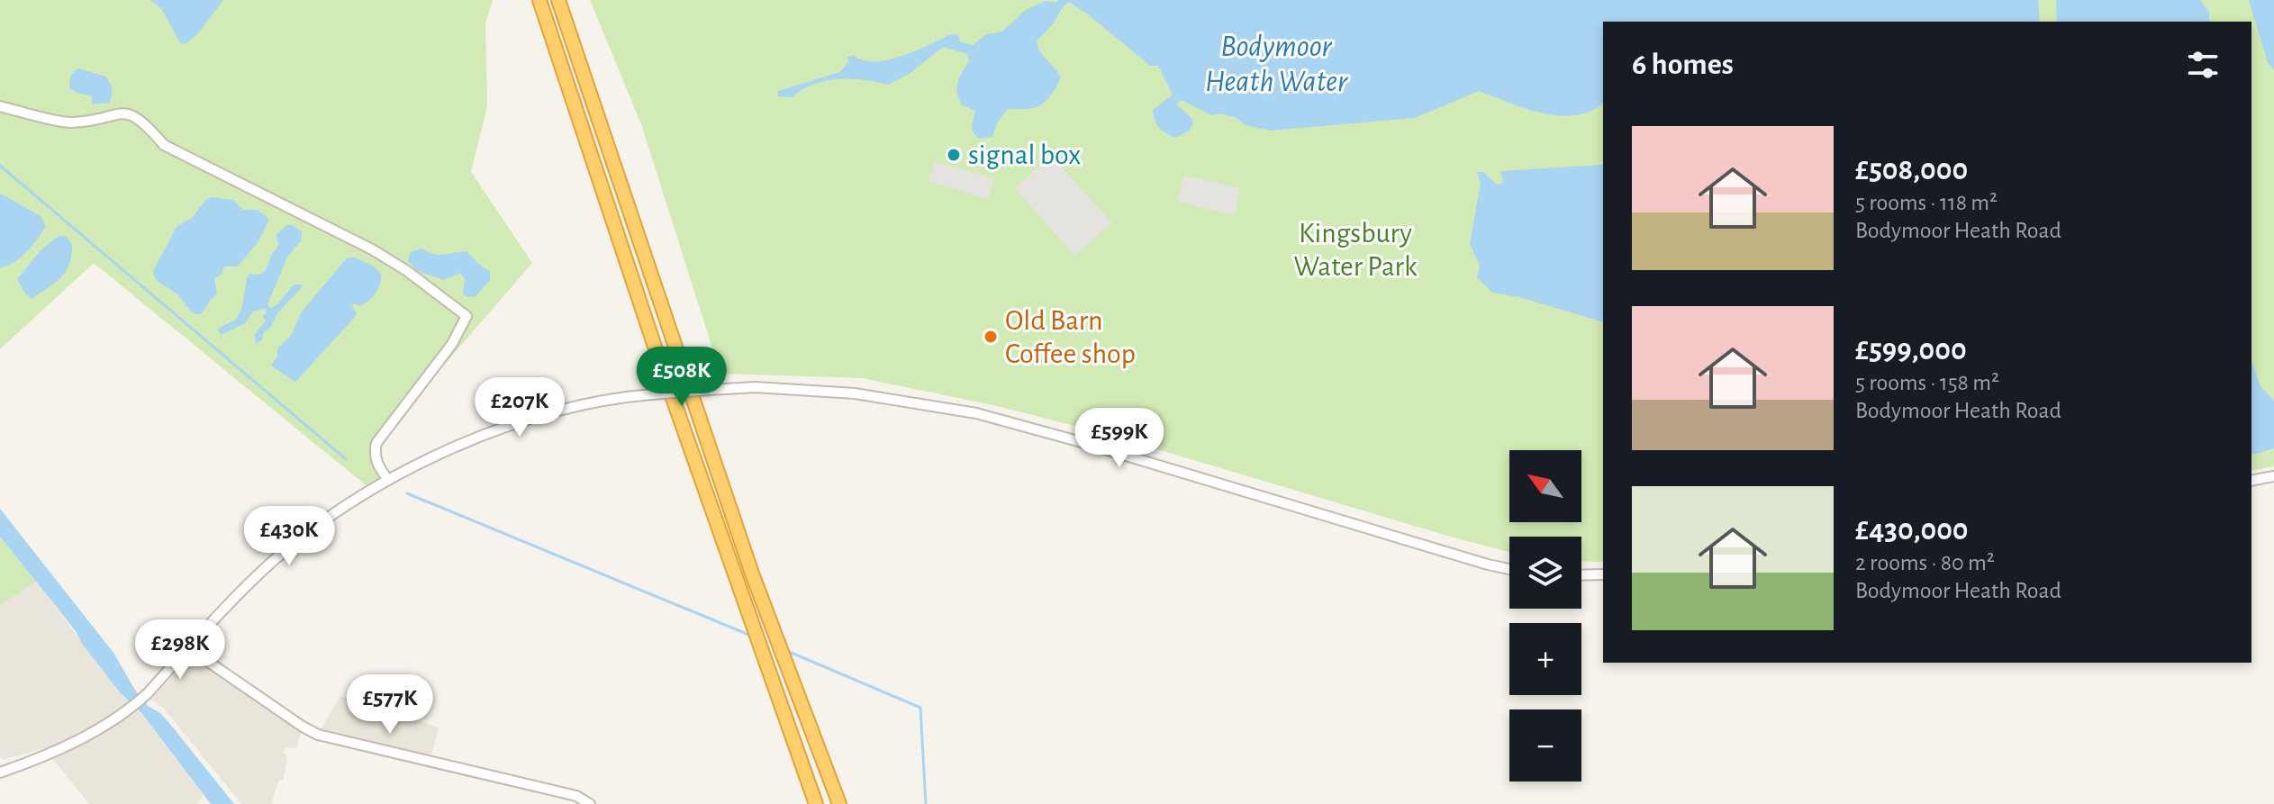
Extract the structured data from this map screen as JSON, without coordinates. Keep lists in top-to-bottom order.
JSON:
{
  "water": ["Bodymoor Heath Water"],
  "parks": ["Kingsbury Water Park"],
  "places": ["signal box", "Old Barn Coffee shop"],
  "north": "top left",
  "page": {
    "heading": "6 homes",
    "list": [
      {
        "name": "£508,000",
        "note": "5 rooms · 118 m² · Bodymoor Heath Road"
      },
      {
        "name": "£599,000",
        "note": "5 rooms · 158 m² · Bodymoor Heath Road"
      },
      {
        "name": "£430,000",
        "note": "2 rooms · 80 m² · Bodymoor Heath Road"
      }
    ],
    "price": [
      "£508K",
      "£207K",
      "£599K",
      "£430K",
      "£298K",
      "£577K"
    ],
    "map_buttons": ["+", "−"]
  }
}
